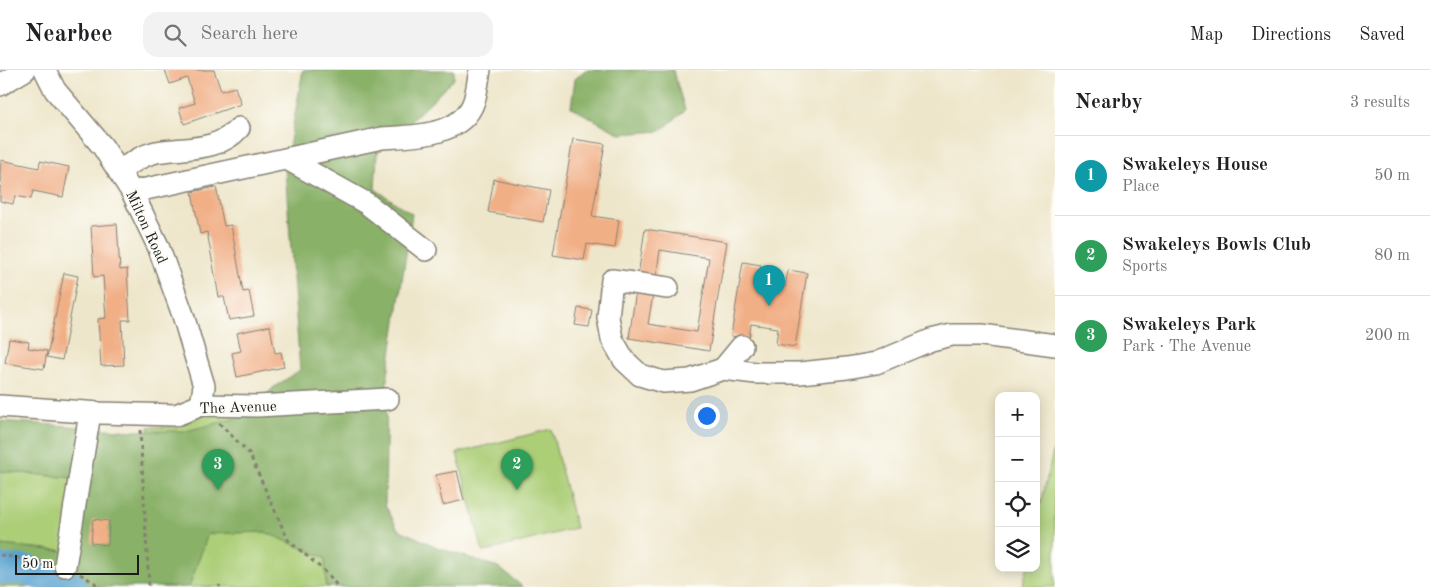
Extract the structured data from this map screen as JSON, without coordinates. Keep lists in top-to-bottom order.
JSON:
{
  "streets": {
    "street": ["Milton Road", "The Avenue"]
  },
  "crossings": [
    ["Milton Road", "The Avenue"]
  ],
  "scale_bar": "50 m",
  "page": {
    "header": "Nearbee",
    "search": "Search here",
    "nav": ["Map", "Directions", "Saved"],
    "heading": ["Nearby", "3 results"],
    "list": [
      {
        "mark": "1",
        "name": "Swakeleys House",
        "note": "Place",
        "value": "50 m"
      },
      {
        "mark": "2",
        "name": "Swakeleys Bowls Club",
        "note": "Sports",
        "value": "80 m"
      },
      {
        "mark": "3",
        "name": "Swakeleys Park",
        "note": "Park · The Avenue",
        "value": "200 m"
      }
    ],
    "pins": ["1", "2", "3"],
    "map_buttons": ["+", "−"],
    "scale": "50 m"
  }
}
